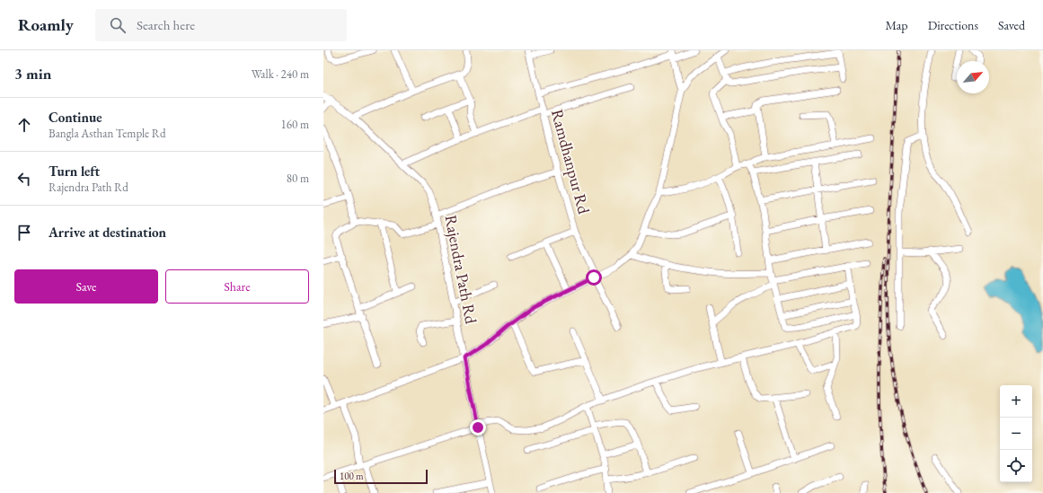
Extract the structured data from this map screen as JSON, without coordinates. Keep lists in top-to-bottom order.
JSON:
{
  "streets": {
    "street": ["Ramdhanpur Rd", "Rajendra Path Rd"]
  },
  "scale_bar": "100 m",
  "north": "top right",
  "page": {
    "header": "Roamly",
    "search": "Search here",
    "nav": ["Map", "Directions", "Saved"],
    "heading": ["3 min", "Walk · 240 m"],
    "list": [
      ["Continue", "Bangla Asthan Temple Rd", "160 m"],
      ["Turn left", "Rajendra Path Rd", "80 m"],
      "Arrive at destination"
    ],
    "buttons": ["Save", "Share"],
    "map_buttons": ["+", "−"],
    "scale": "100 m"
  }
}
